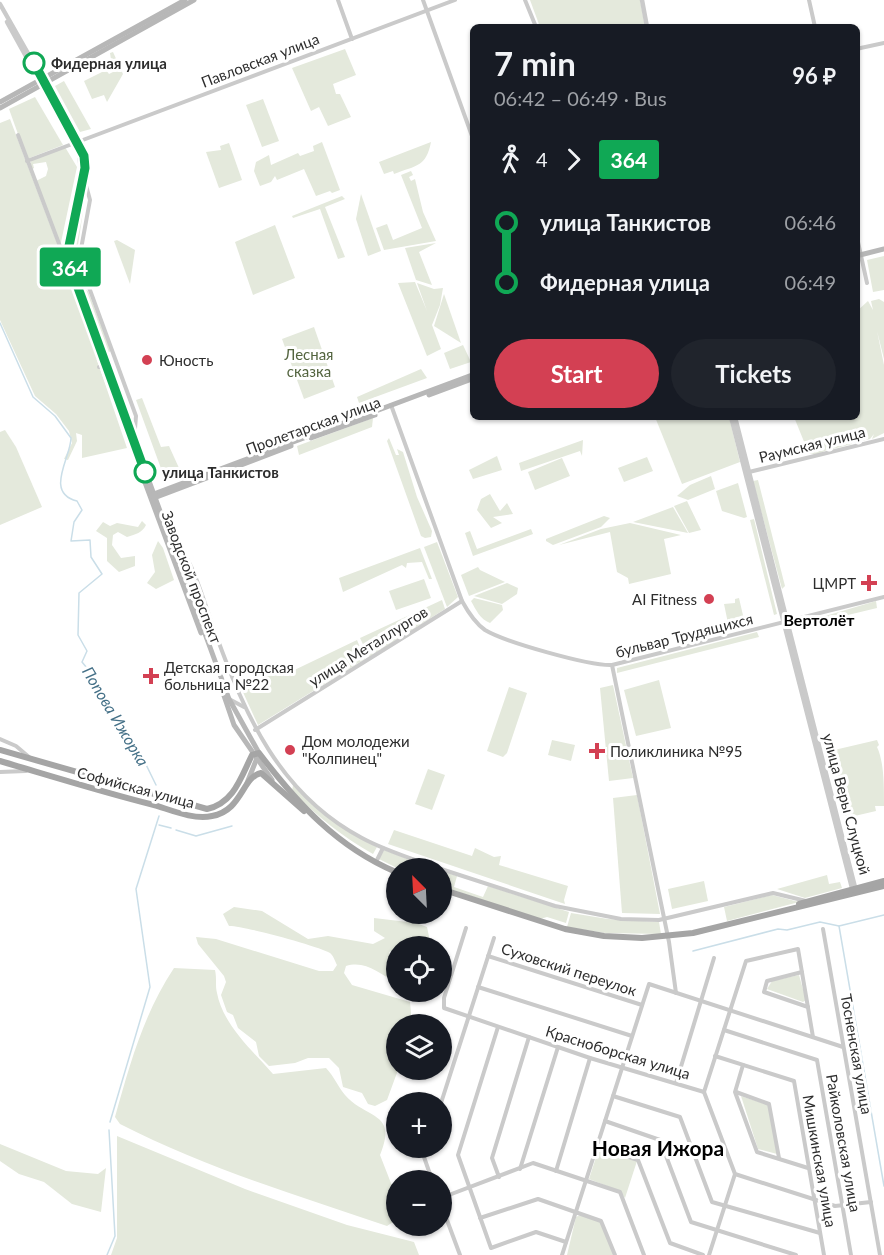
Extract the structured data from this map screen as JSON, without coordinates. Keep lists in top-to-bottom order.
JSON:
{
  "streets": {
    "main road": ["Пролетарская улица", "Заводской проспект", "Софийская улица"],
    "street": [
      "Павловская улица",
      "Раумская улица",
      "бульвар Трудящихся",
      "улица Металлургов",
      "улица Веры Слуцкой",
      "Суховский переулок",
      "Красноборская улица",
      "Тосненская улица",
      "Райколовская улица",
      "Мишкинская улица"
    ]
  },
  "crossings": [
    ["Пролетарская улица", "Заводской проспект"],
    ["Пролетарская улица", "бульвар Трудящихся"],
    ["Раумская улица", "улица Веры Слуцкой"],
    ["Заводской проспект", "Софийская улица"],
    ["бульвар Трудящихся", "улица Металлургов"],
    ["бульвар Трудящихся", "улица Веры Слуцкой"]
  ],
  "districts": ["Вертолёт", "Новая Ижора"],
  "water": ["Попова Ижорка"],
  "parks": ["Лесная сказка"],
  "places": {
    "other": [
      "Фидерная улица",
      "Юность",
      "улица Танкистов",
      "AI Fitness",
      "Дом молодежи \"Колпинец\""
    ],
    "health": ["ЦМРТ", "Детская городская больница №22", "Поликлиника №95"]
  },
  "lines": ["bus line 364"],
  "north": "top left",
  "page": {
    "on_map": "364",
    "heading": ["7 min", "06:42 – 06:49 · Bus", "96 ₽"],
    "legs": ["4", "364"],
    "list": [
      {
        "name": "улица Танкистов",
        "value": "06:46"
      },
      {
        "name": "Фидерная улица",
        "value": "06:49"
      }
    ],
    "buttons": ["Start", "Tickets"],
    "map_buttons": ["+", "−"]
  }
}
